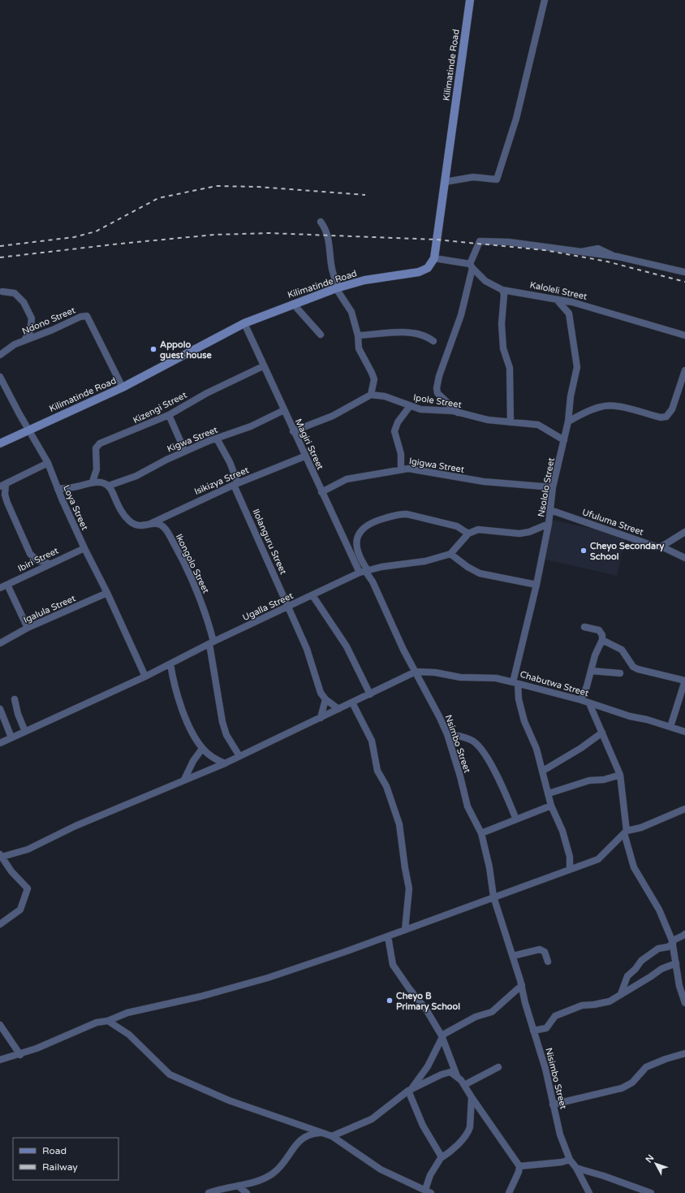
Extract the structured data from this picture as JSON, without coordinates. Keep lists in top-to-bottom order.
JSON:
{
  "streets": {
    "main road": ["Kilimatinde Road"],
    "street": [
      "Kaloleli Street",
      "Ndono Street",
      "Ipole Street",
      "Kizengi Street",
      "Kigwa Street",
      "Magiri Street",
      "Igigwa Street",
      "Isikizya Street",
      "Nsololo Street",
      "Loya Street",
      "Ufuluma Street",
      "Ilolanguru Street",
      "Ibiri Street",
      "Ikongolo Street",
      "Ugalla Street",
      "Igalula Street",
      "Chabutwa Street",
      "Nsimbo Street",
      "Nisimbo Street"
    ]
  },
  "crossings": [
    ["Kilimatinde Road", "Ndono Street"],
    ["Kilimatinde Road", "Magiri Street"],
    ["Kilimatinde Road", "Loya Street"],
    ["Kaloleli Street", "Nsololo Street"],
    ["Ipole Street", "Nsololo Street"],
    ["Kizengi Street", "Magiri Street"],
    ["Kigwa Street", "Magiri Street"],
    ["Kigwa Street", "Ilolanguru Street"],
    ["Kigwa Street", "Ikongolo Street"],
    ["Magiri Street", "Igigwa Street"],
    ["Magiri Street", "Isikizya Street"],
    ["Magiri Street", "Ugalla Street"],
    ["Magiri Street", "Nsimbo Street"],
    ["Igigwa Street", "Nsololo Street"],
    ["Isikizya Street", "Ilolanguru Street"],
    ["Isikizya Street", "Ikongolo Street"],
    ["Nsololo Street", "Ufuluma Street"],
    ["Nsololo Street", "Chabutwa Street"],
    ["Loya Street", "Ibiri Street"],
    ["Loya Street", "Ugalla Street"],
    ["Loya Street", "Igalula Street"],
    ["Ilolanguru Street", "Ugalla Street"],
    ["Ikongolo Street", "Ugalla Street"],
    ["Ugalla Street", "Nsimbo Street"],
    ["Chabutwa Street", "Nsimbo Street"],
    ["Nsimbo Street", "Nisimbo Street"]
  ],
  "places": ["Appolo guest house", "Cheyo Secondary School", "Cheyo B Primary School"],
  "legend": ["Road", "Railway"],
  "north": "top left"
}
